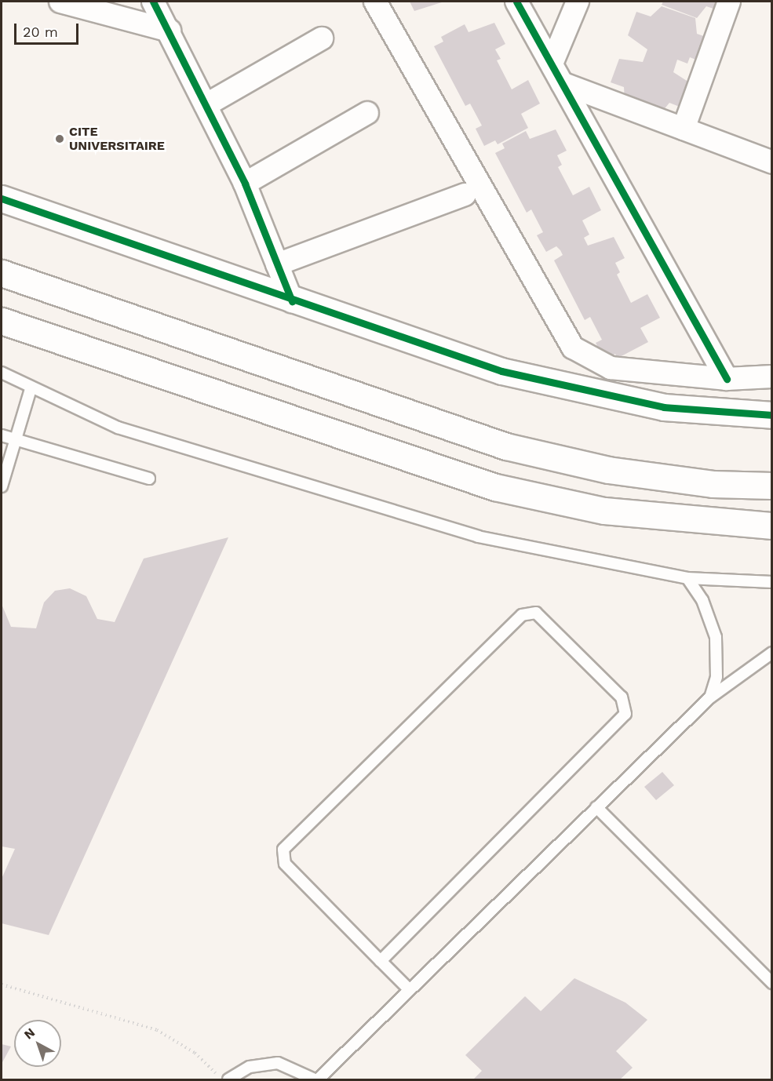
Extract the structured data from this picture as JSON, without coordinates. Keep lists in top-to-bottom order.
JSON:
{
  "places": ["CITE UNIVERSITAIRE"],
  "scale_bar": "20 m",
  "north": "top left"
}
